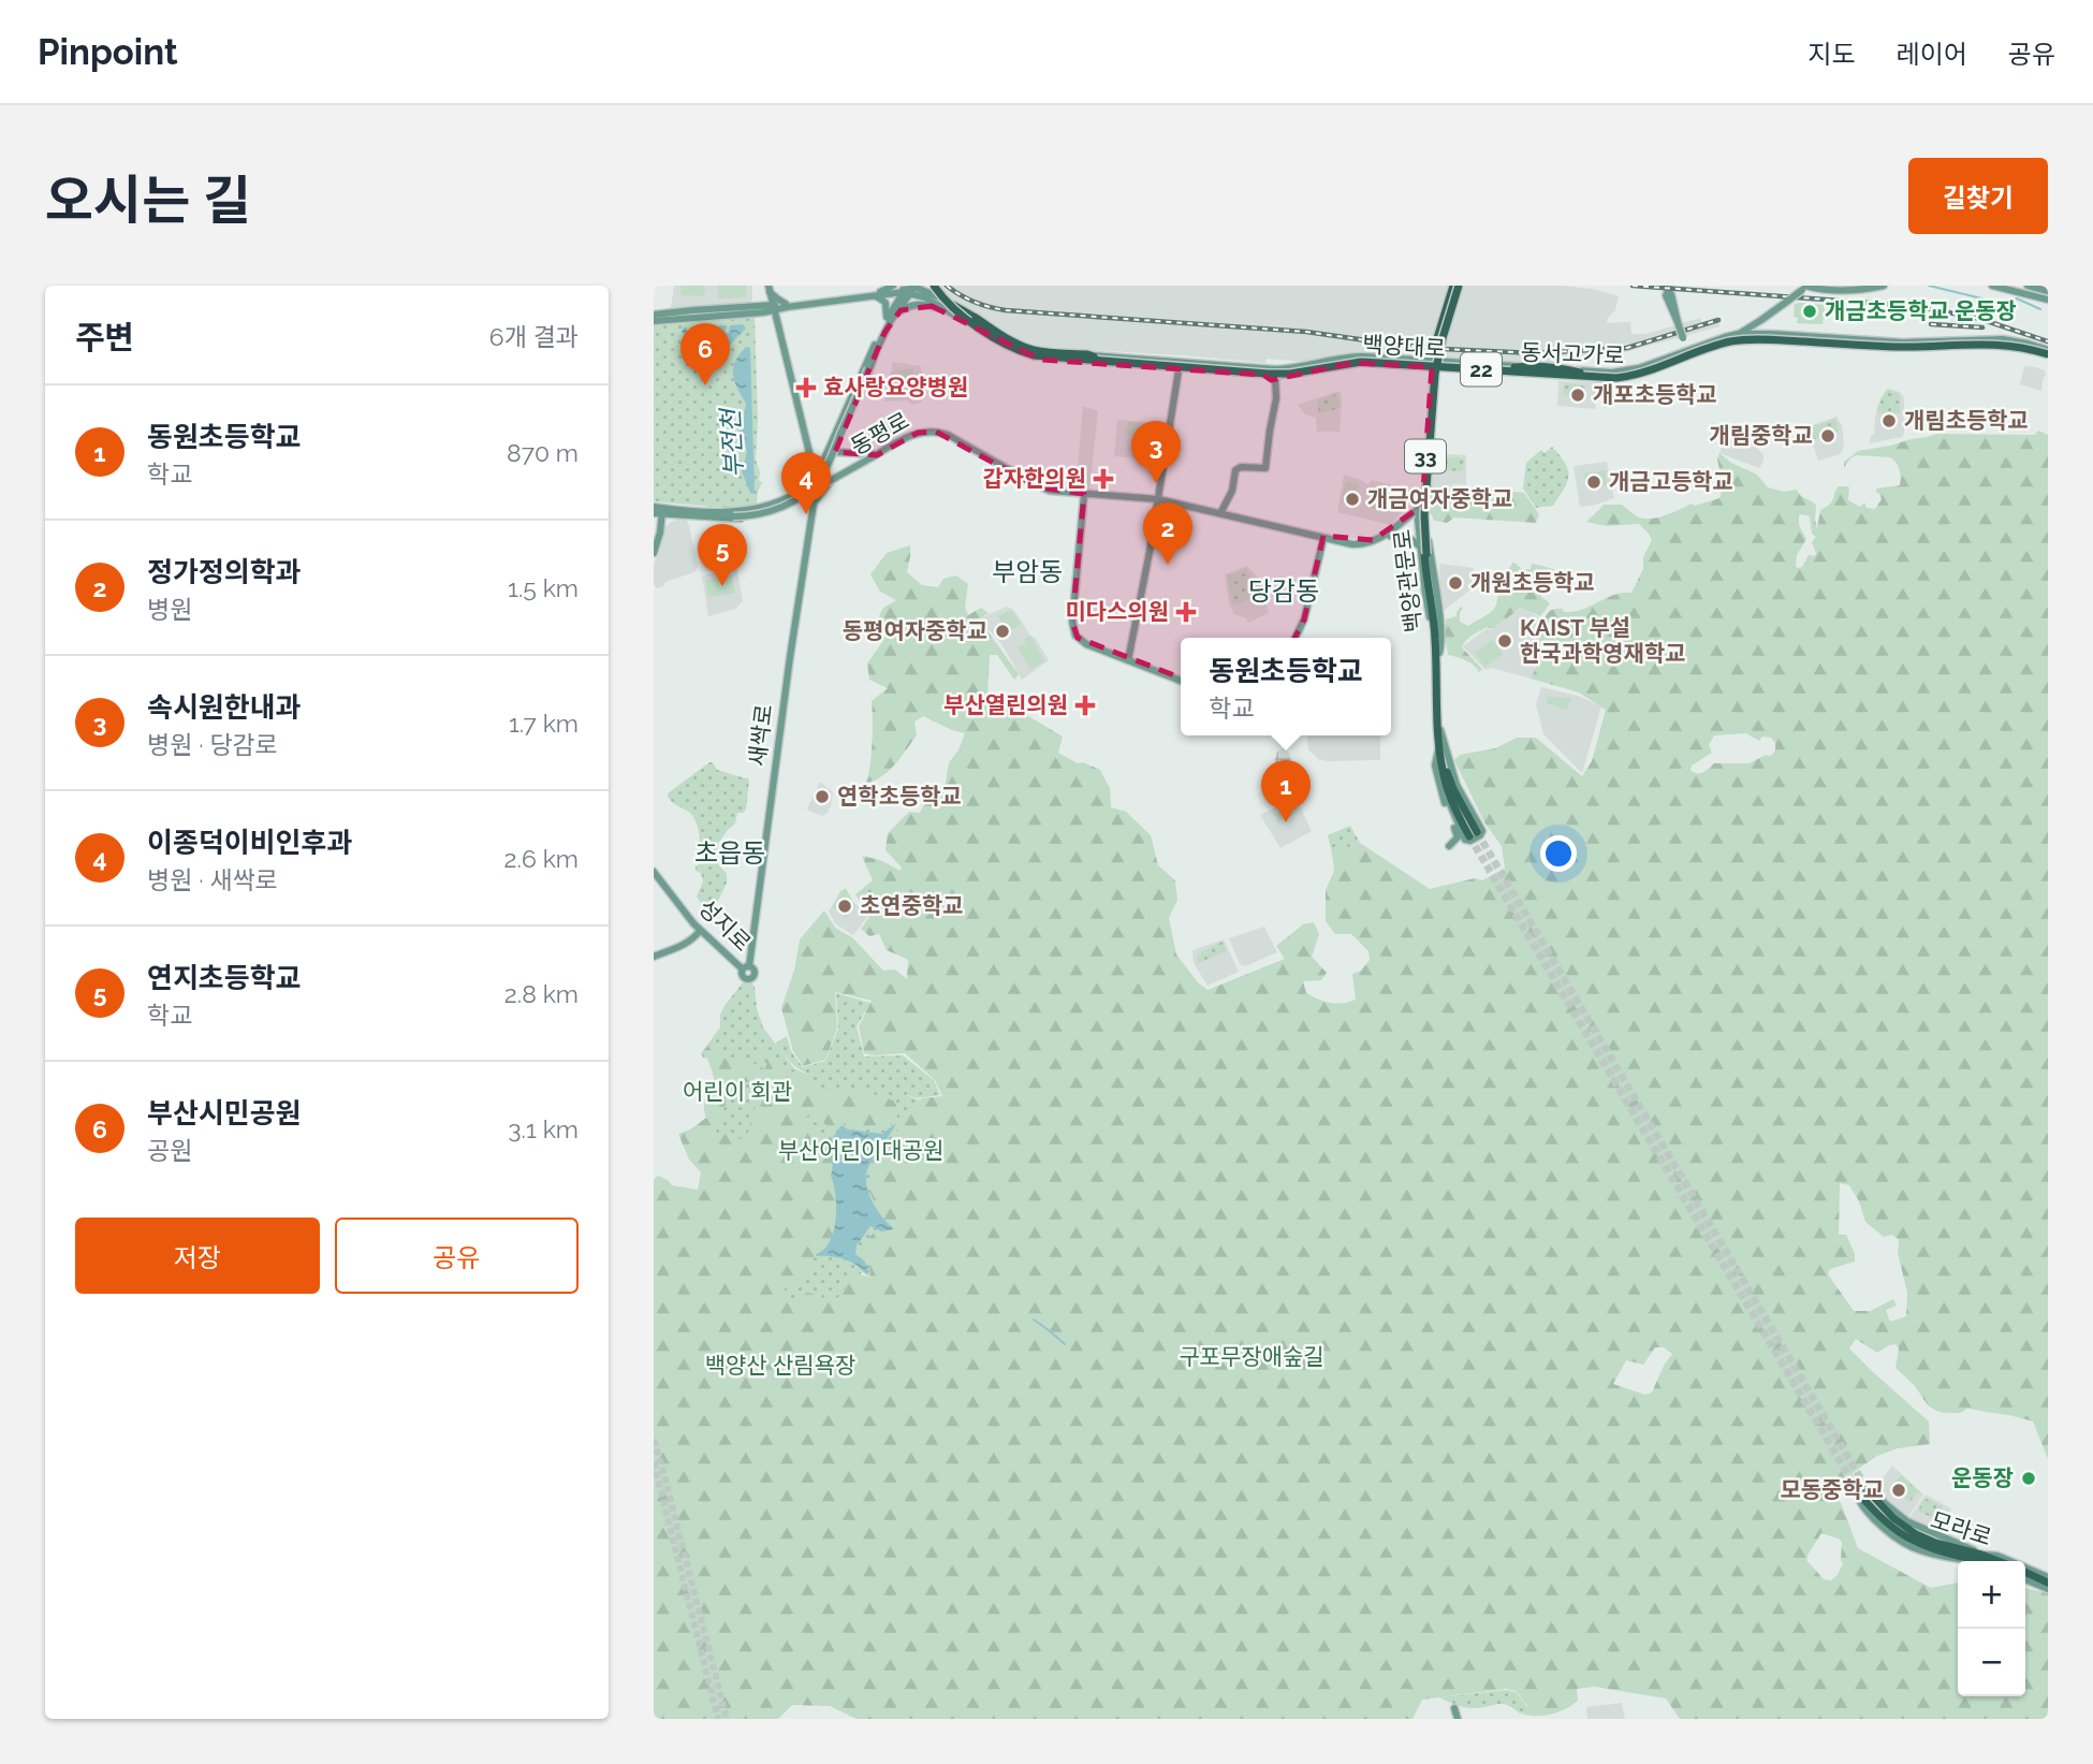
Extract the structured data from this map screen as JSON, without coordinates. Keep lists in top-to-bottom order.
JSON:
{
  "streets": {
    "highway": [
      "동서고가로",
      "22",
      "33",
      "모라로"
    ],
    "main road": [
      "백양대로",
      "동평로",
      "백양관문로",
      "새싹로",
      "성지로"
    ]
  },
  "crossings": [
    ["백양대로", "동서고가로"],
    ["백양대로", "33"],
    ["백양대로", "백양관문로"],
    ["동평로", "백양관문로"],
    ["동평로", "새싹로"],
    ["33", "백양관문로"],
    ["새싹로", "성지로"]
  ],
  "districts": ["부암동", "당감동", "초읍동"],
  "water": ["부전천"],
  "parks": [
    "어린이 회관",
    "부산어린이대공원",
    "구포무장애숲길",
    "백양산 산림욕장"
  ],
  "places": {
    "other": [
      "개금초등학교 운동장",
      "개포초등학교",
      "개림초등학교",
      "개림중학교",
      "개금고등학교",
      "개금여자중학교",
      "개원초등학교",
      "동평여자중학교",
      "KAIST 부설 한국과학영재학교",
      "연학초등학교",
      "초연중학교",
      "운동장",
      "모동중학교"
    ],
    "health": [
      "효사랑요양병원",
      "갑자한의원",
      "미다스의원",
      "부산열린의원"
    ]
  },
  "page": {
    "header": "Pinpoint",
    "nav": ["지도", "레이어", "공유"],
    "title": "오시는 길",
    "buttons": [
      "길찾기",
      ["저장", "공유"]
    ],
    "heading": ["주변", "6개 결과"],
    "pins": [
      "6",
      "3",
      "4",
      "2",
      "5",
      "1"
    ],
    "list": [
      {
        "mark": "1",
        "name": "동원초등학교",
        "note": "학교",
        "value": "870 m"
      },
      {
        "mark": "2",
        "name": "정가정의학과",
        "note": "병원",
        "value": "1.5 km"
      },
      {
        "mark": "3",
        "name": "속시원한내과",
        "note": "병원 · 당감로",
        "value": "1.7 km"
      },
      {
        "mark": "4",
        "name": "이종덕이비인후과",
        "note": "병원 · 새싹로",
        "value": "2.6 km"
      },
      {
        "mark": "5",
        "name": "연지초등학교",
        "note": "학교",
        "value": "2.8 km"
      },
      {
        "mark": "6",
        "name": "부산시민공원",
        "note": "공원",
        "value": "3.1 km"
      }
    ],
    "popup": ["동원초등학교", "학교"],
    "map_buttons": ["+", "−"]
  }
}
